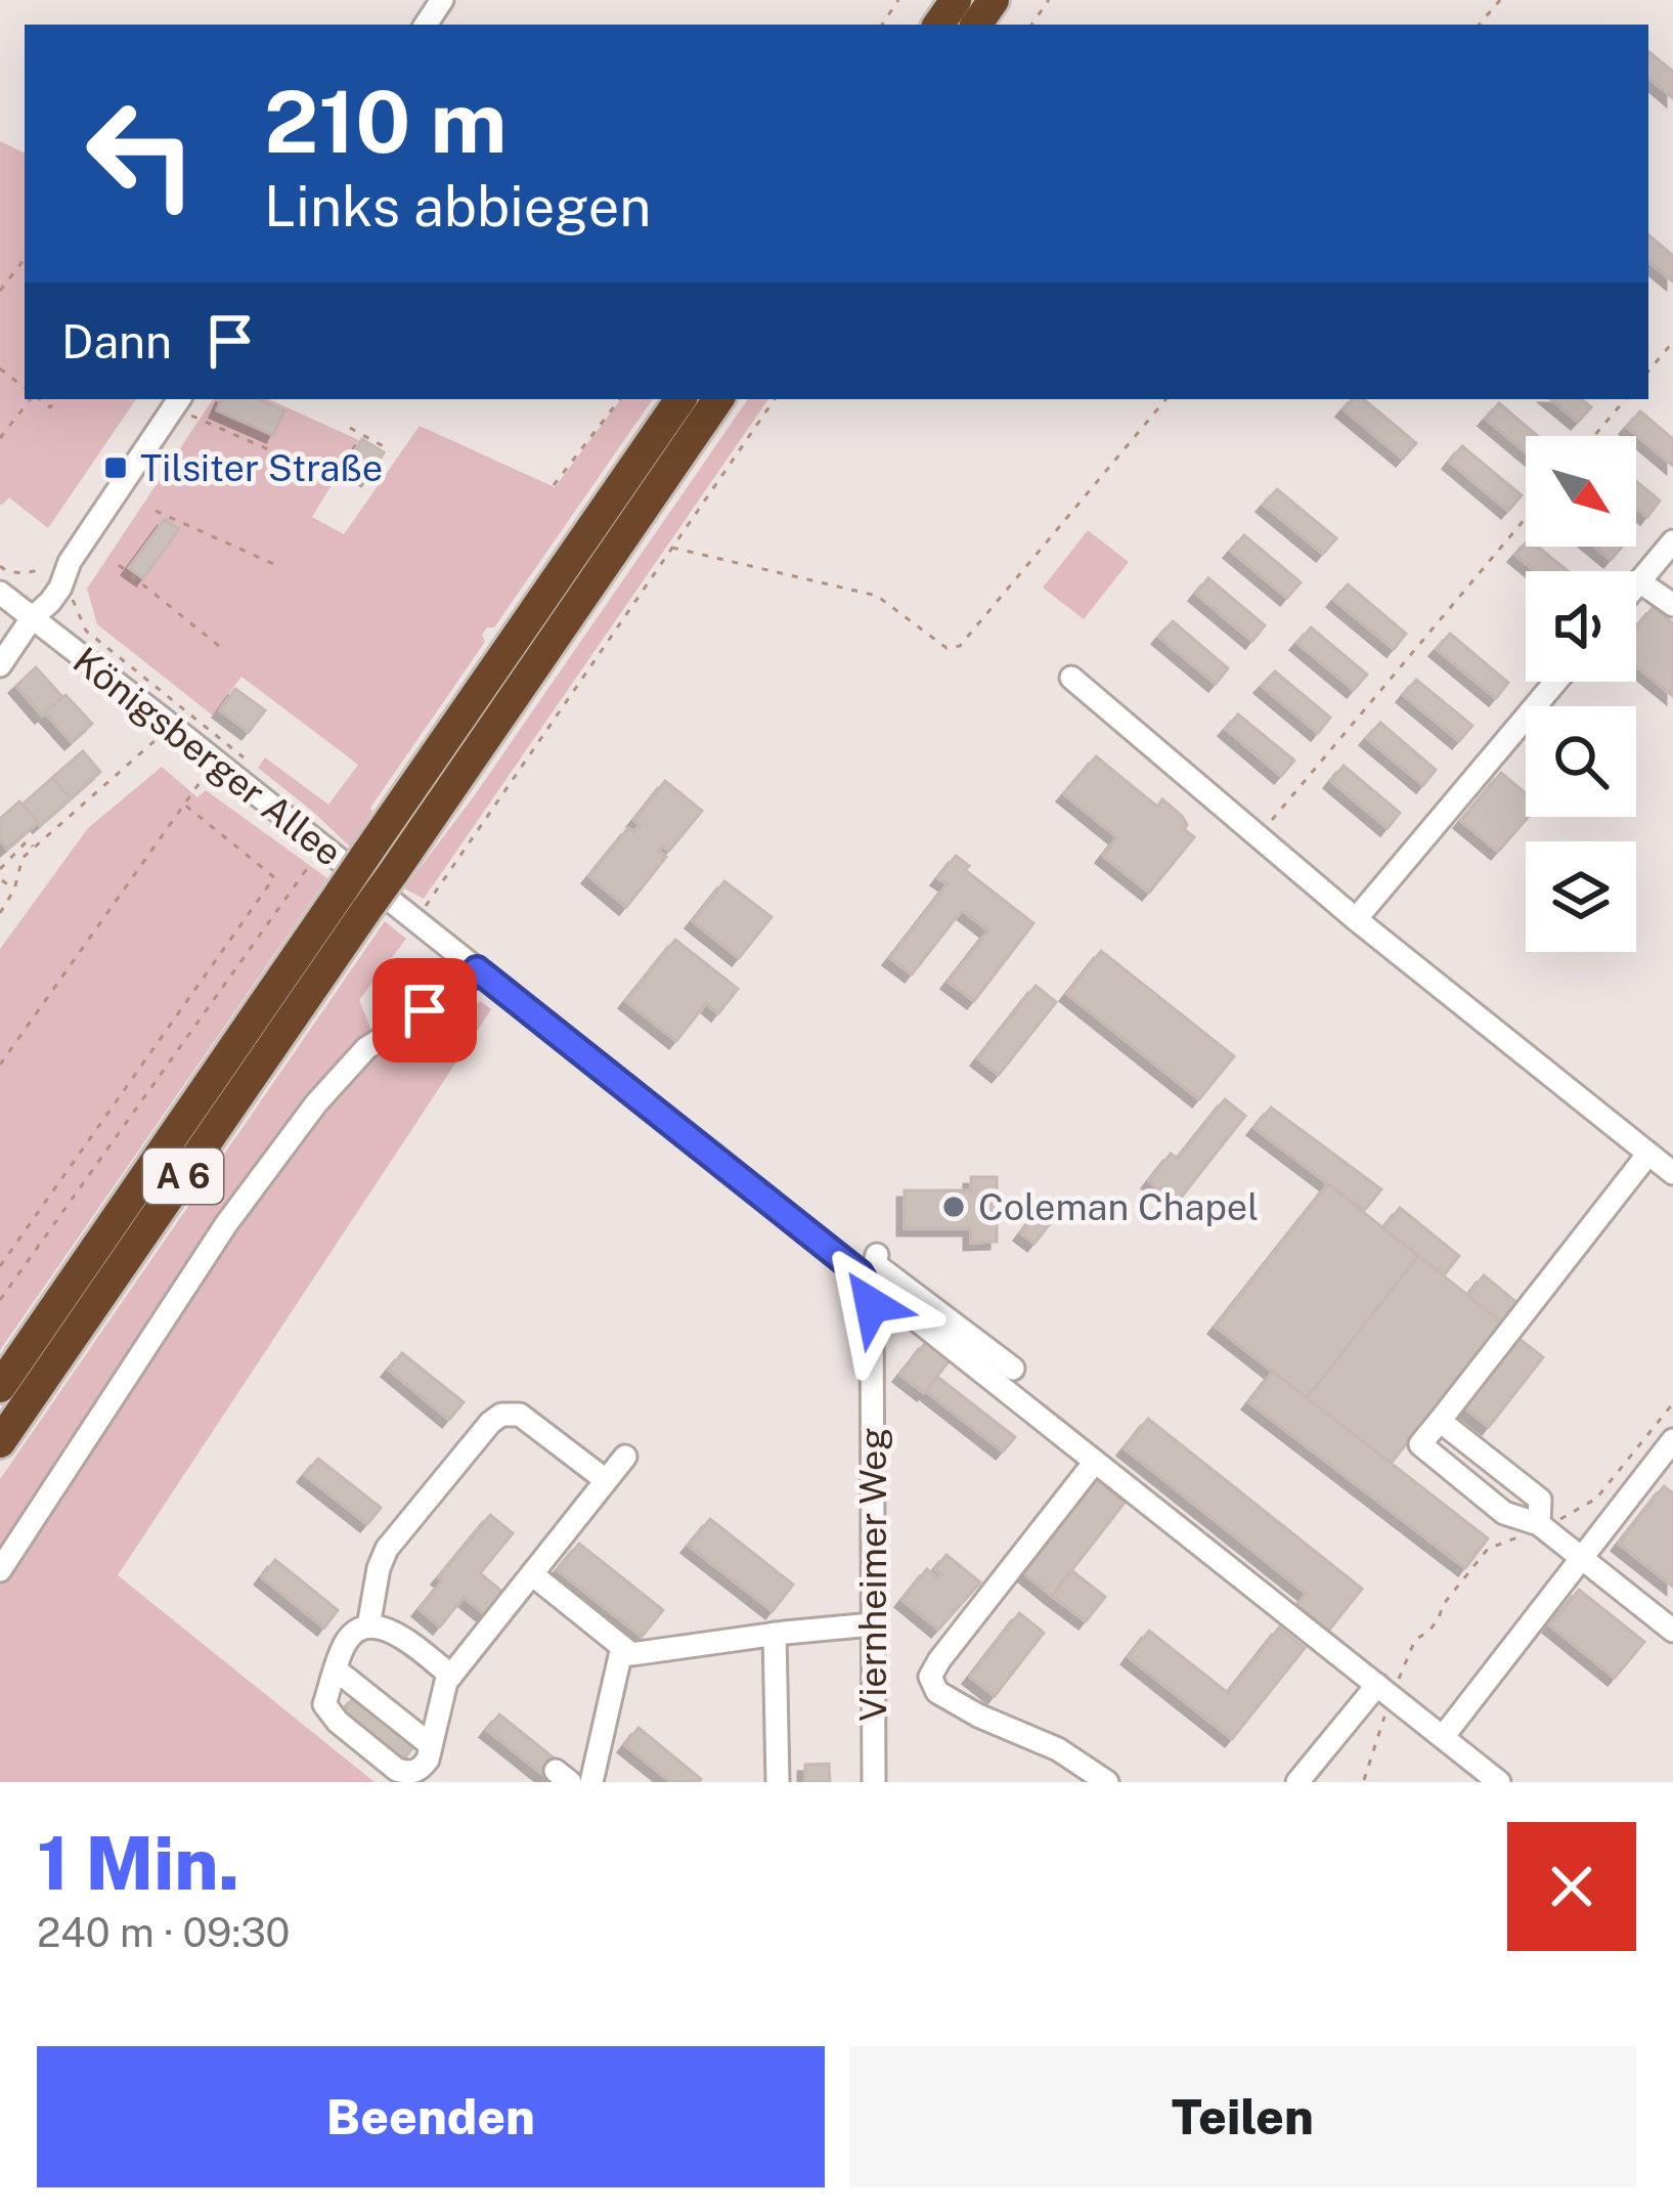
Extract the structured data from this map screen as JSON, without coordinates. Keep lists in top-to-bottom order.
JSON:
{
  "streets": {
    "highway": ["A 6"],
    "street": ["Königsberger Allee", "Viernheimer Weg"]
  },
  "places": {
    "transit": ["Tilsiter Straße"],
    "other": ["Coleman Chapel"]
  },
  "north": "bottom right",
  "page": {
    "turn": ["210 m", "Links abbiegen"],
    "then": "Dann",
    "heading": ["1 Min.", "240 m · 09:30"],
    "buttons": ["Beenden", "Teilen"]
  }
}
